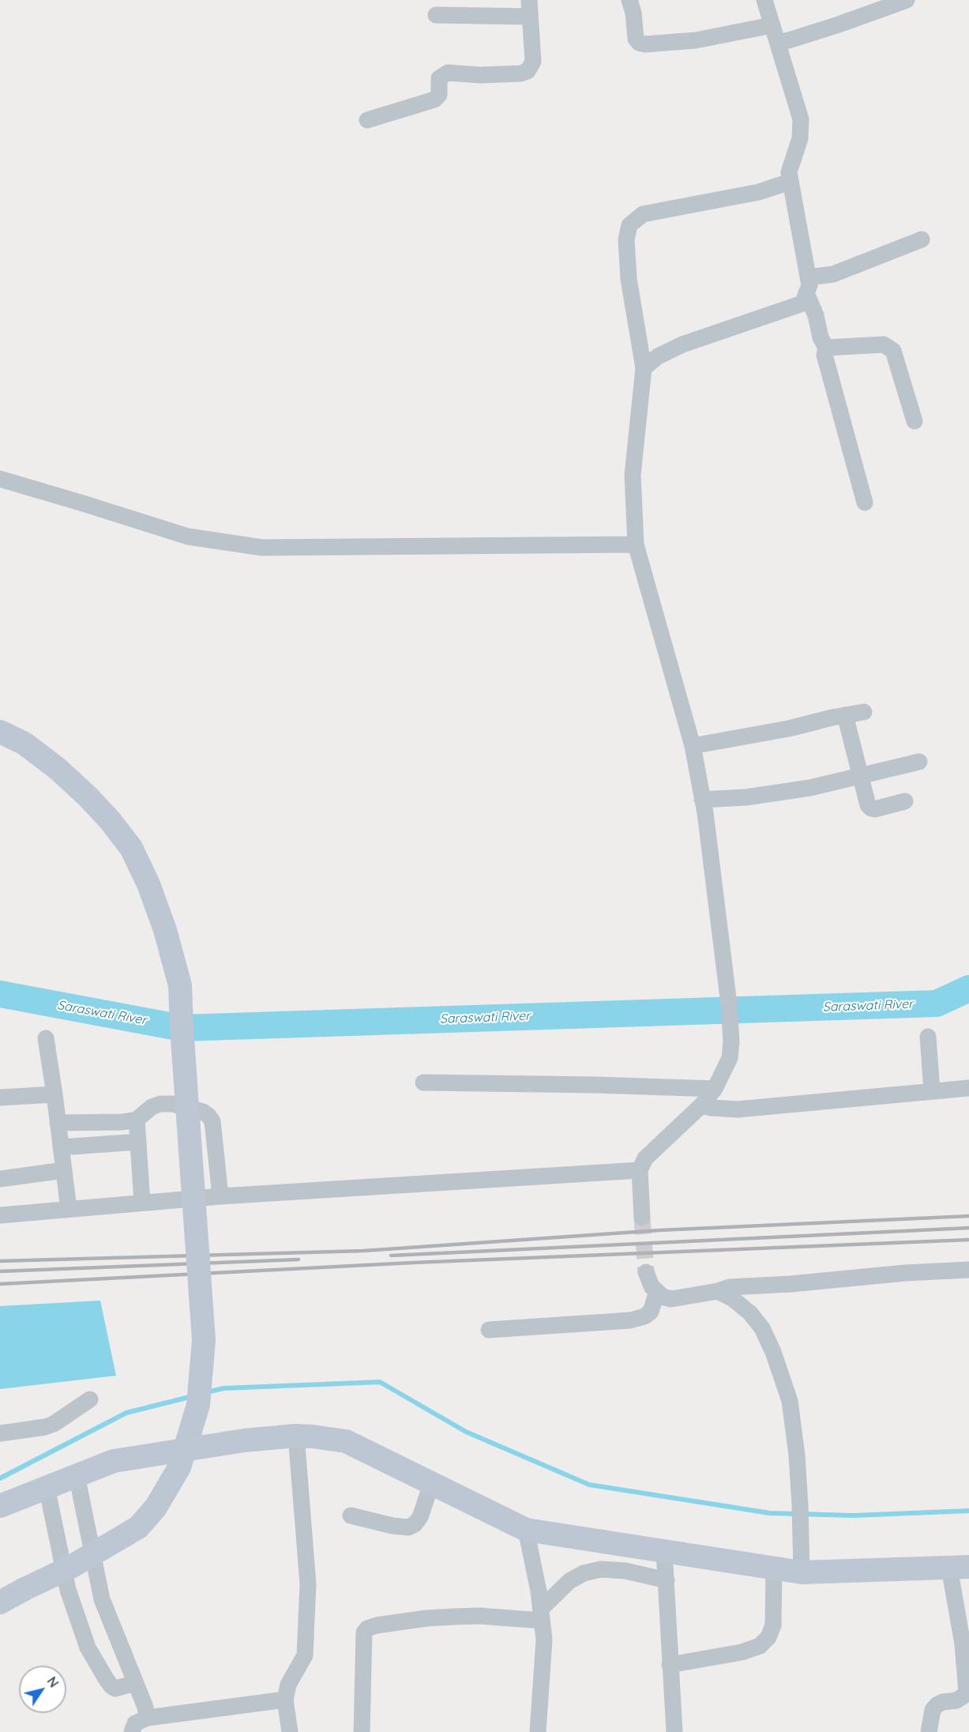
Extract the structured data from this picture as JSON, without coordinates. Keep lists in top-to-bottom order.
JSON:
{
  "water": ["Saraswati River"],
  "north": "top right"
}
